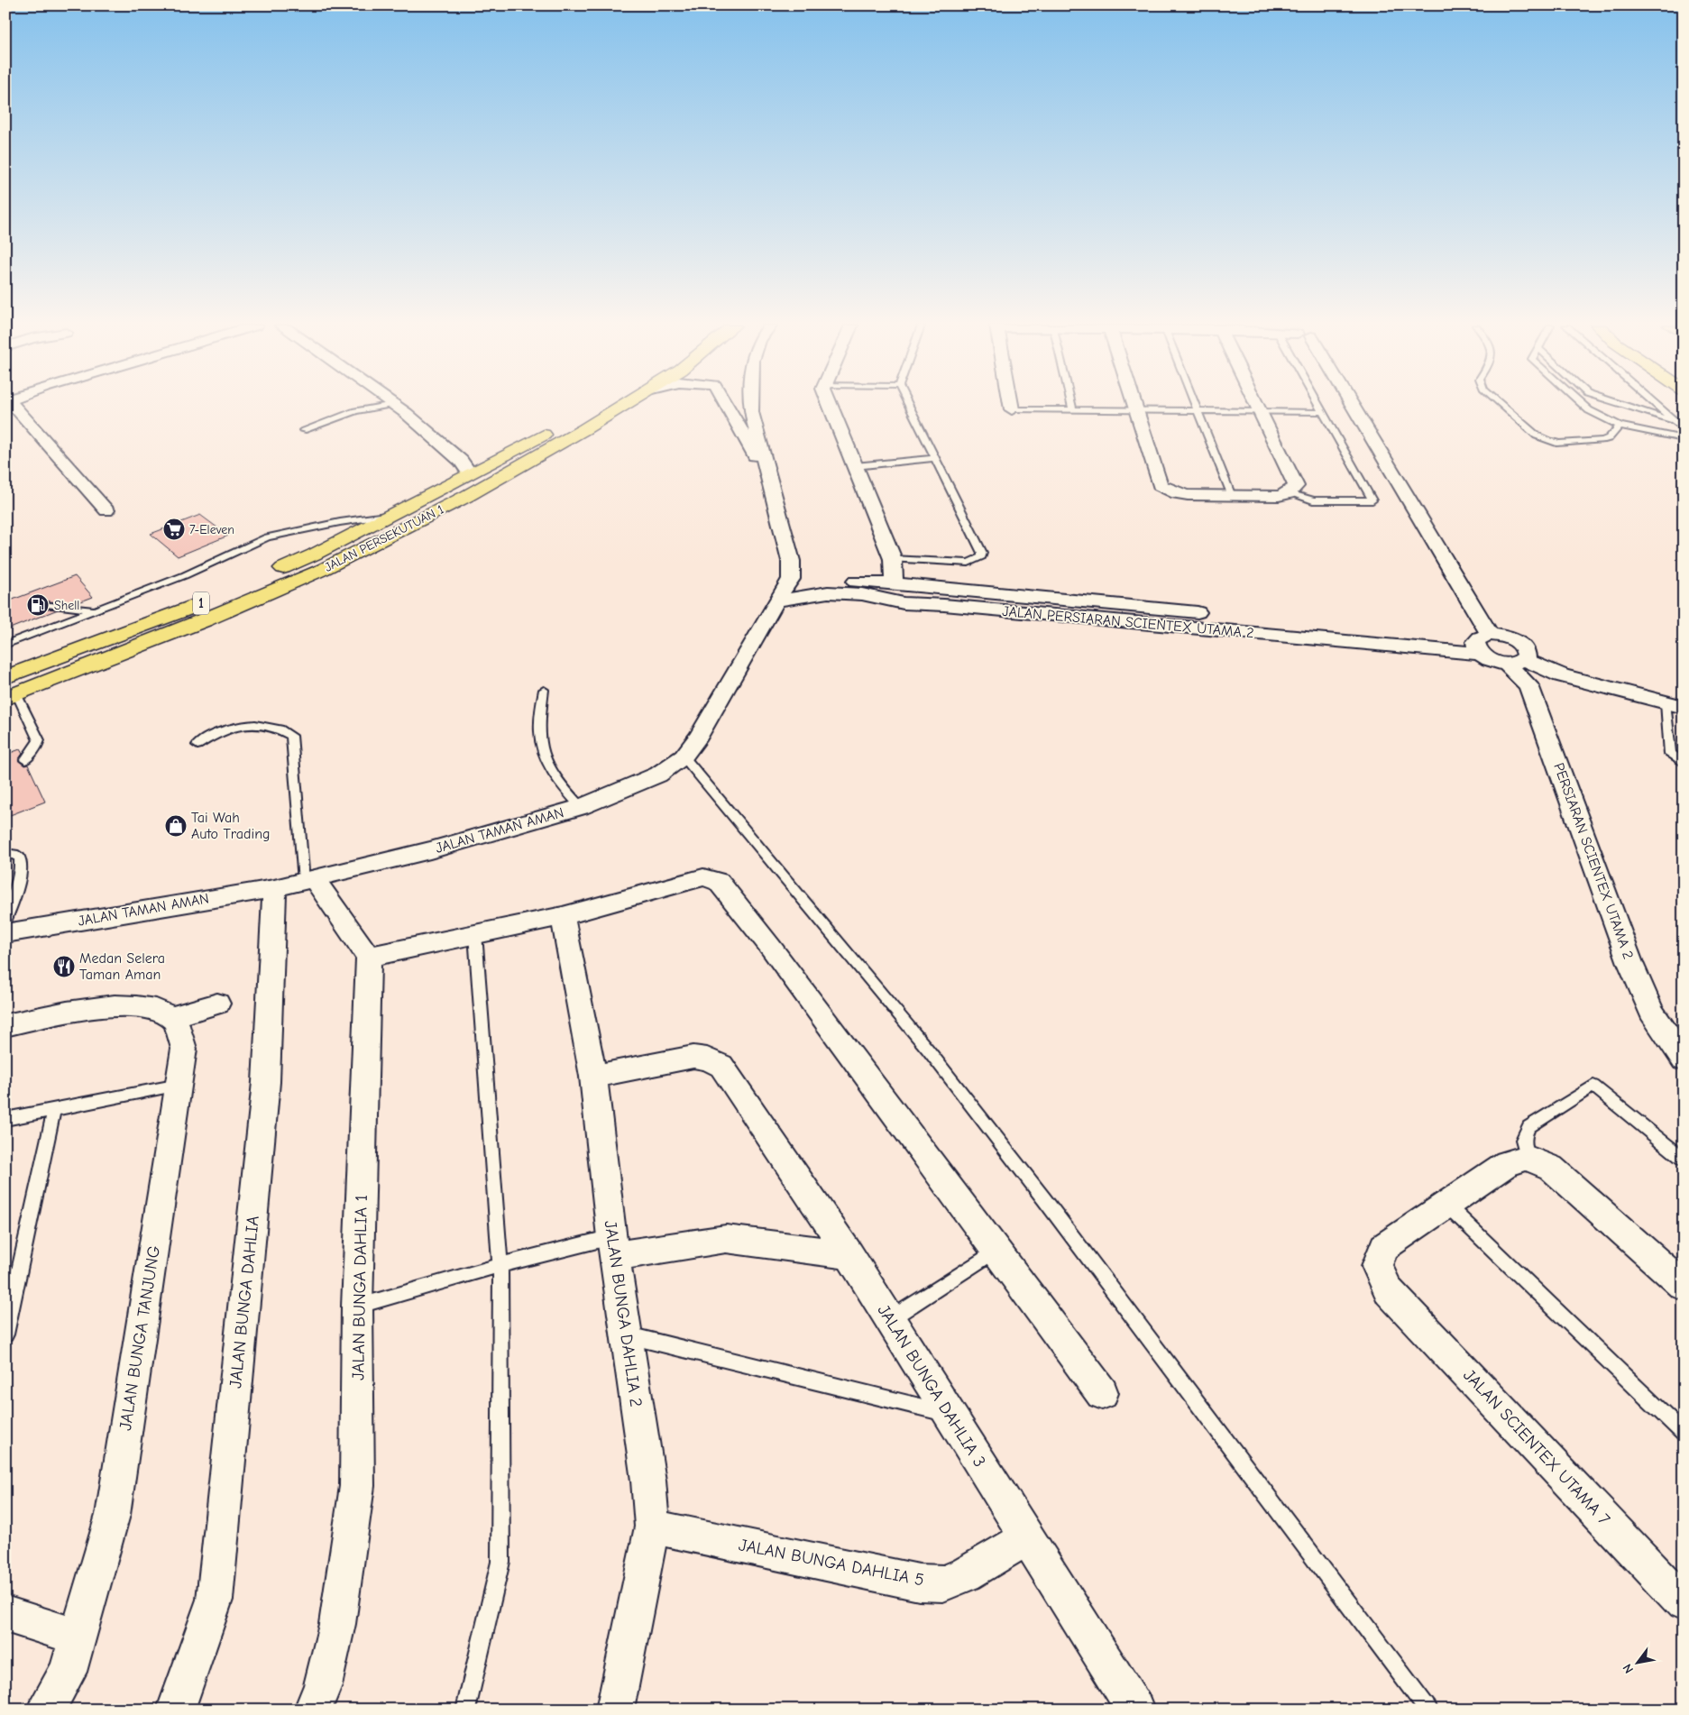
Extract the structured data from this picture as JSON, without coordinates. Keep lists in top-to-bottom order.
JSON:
{
  "streets": {
    "highway": ["JALAN PERSEKUTUAN 1", "1"],
    "street": [
      "JALAN PERSIARAN SCIENTEX UTAMA 2",
      "JALAN TAMAN AMAN",
      "PERSIARAN SCIENTEX UTAMA 2",
      "JALAN BUNGA DAHLIA 1",
      "JALAN BUNGA DAHLIA",
      "JALAN BUNGA DAHLIA 2",
      "JALAN BUNGA TANJUNG",
      "JALAN BUNGA DAHLIA 3",
      "JALAN SCIENTEX UTAMA 7",
      "JALAN BUNGA DAHLIA 5"
    ]
  },
  "crossings": [
    ["JALAN PERSIARAN SCIENTEX UTAMA 2", "JALAN TAMAN AMAN"],
    ["JALAN TAMAN AMAN", "JALAN BUNGA DAHLIA"],
    ["JALAN BUNGA DAHLIA 2", "JALAN BUNGA DAHLIA 3"],
    ["JALAN BUNGA DAHLIA 2", "JALAN BUNGA DAHLIA 5"],
    ["JALAN BUNGA DAHLIA 3", "JALAN BUNGA DAHLIA 5"]
  ],
  "places": {
    "supermarket": ["7-Eleven"],
    "fuel station": ["Shell"],
    "shop": ["Tai Wah Auto Trading"],
    "restaurant": ["Medan Selera Taman Aman"]
  },
  "north": "bottom left"
}
